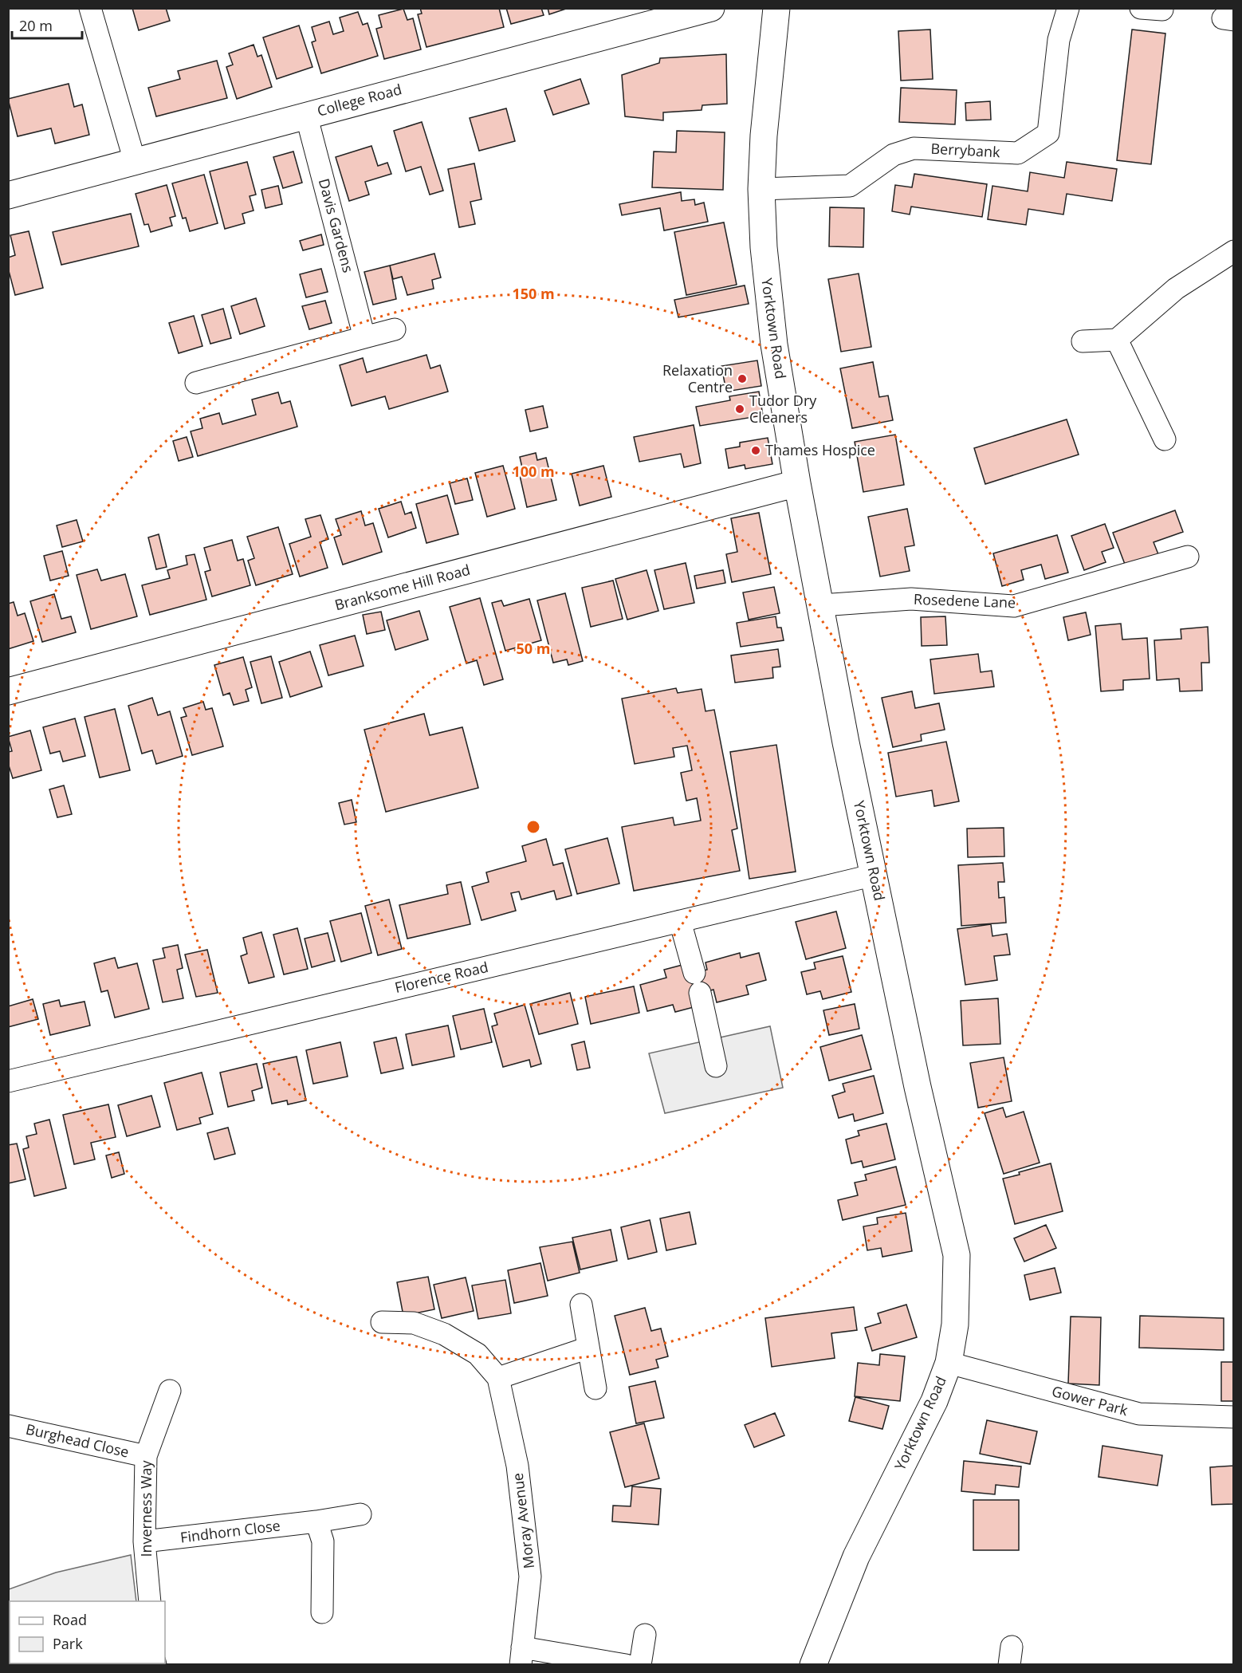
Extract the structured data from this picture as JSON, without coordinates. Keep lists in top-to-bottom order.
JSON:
{
  "streets": {
    "street": [
      "College Road",
      "Berrybank",
      "Davis Gardens",
      "Yorktown Road",
      "Branksome Hill Road",
      "Rosedene Lane",
      "Florence Road",
      "Gower Park",
      "Burghead Close",
      "Inverness Way",
      "Moray Avenue",
      "Findhorn Close"
    ]
  },
  "crossings": [
    ["College Road", "Davis Gardens"],
    ["Berrybank", "Yorktown Road"],
    ["Yorktown Road", "Branksome Hill Road"],
    ["Yorktown Road", "Rosedene Lane"],
    ["Yorktown Road", "Florence Road"],
    ["Yorktown Road", "Gower Park"],
    ["Burghead Close", "Inverness Way"],
    ["Inverness Way", "Findhorn Close"]
  ],
  "places": ["Relaxation Centre", "Tudor Dry Cleaners", "Thames Hospice"],
  "legend": ["Road", "Park"],
  "scale_bar": "20 m",
  "rings": ["150 m", "100 m", "50 m"]
}
